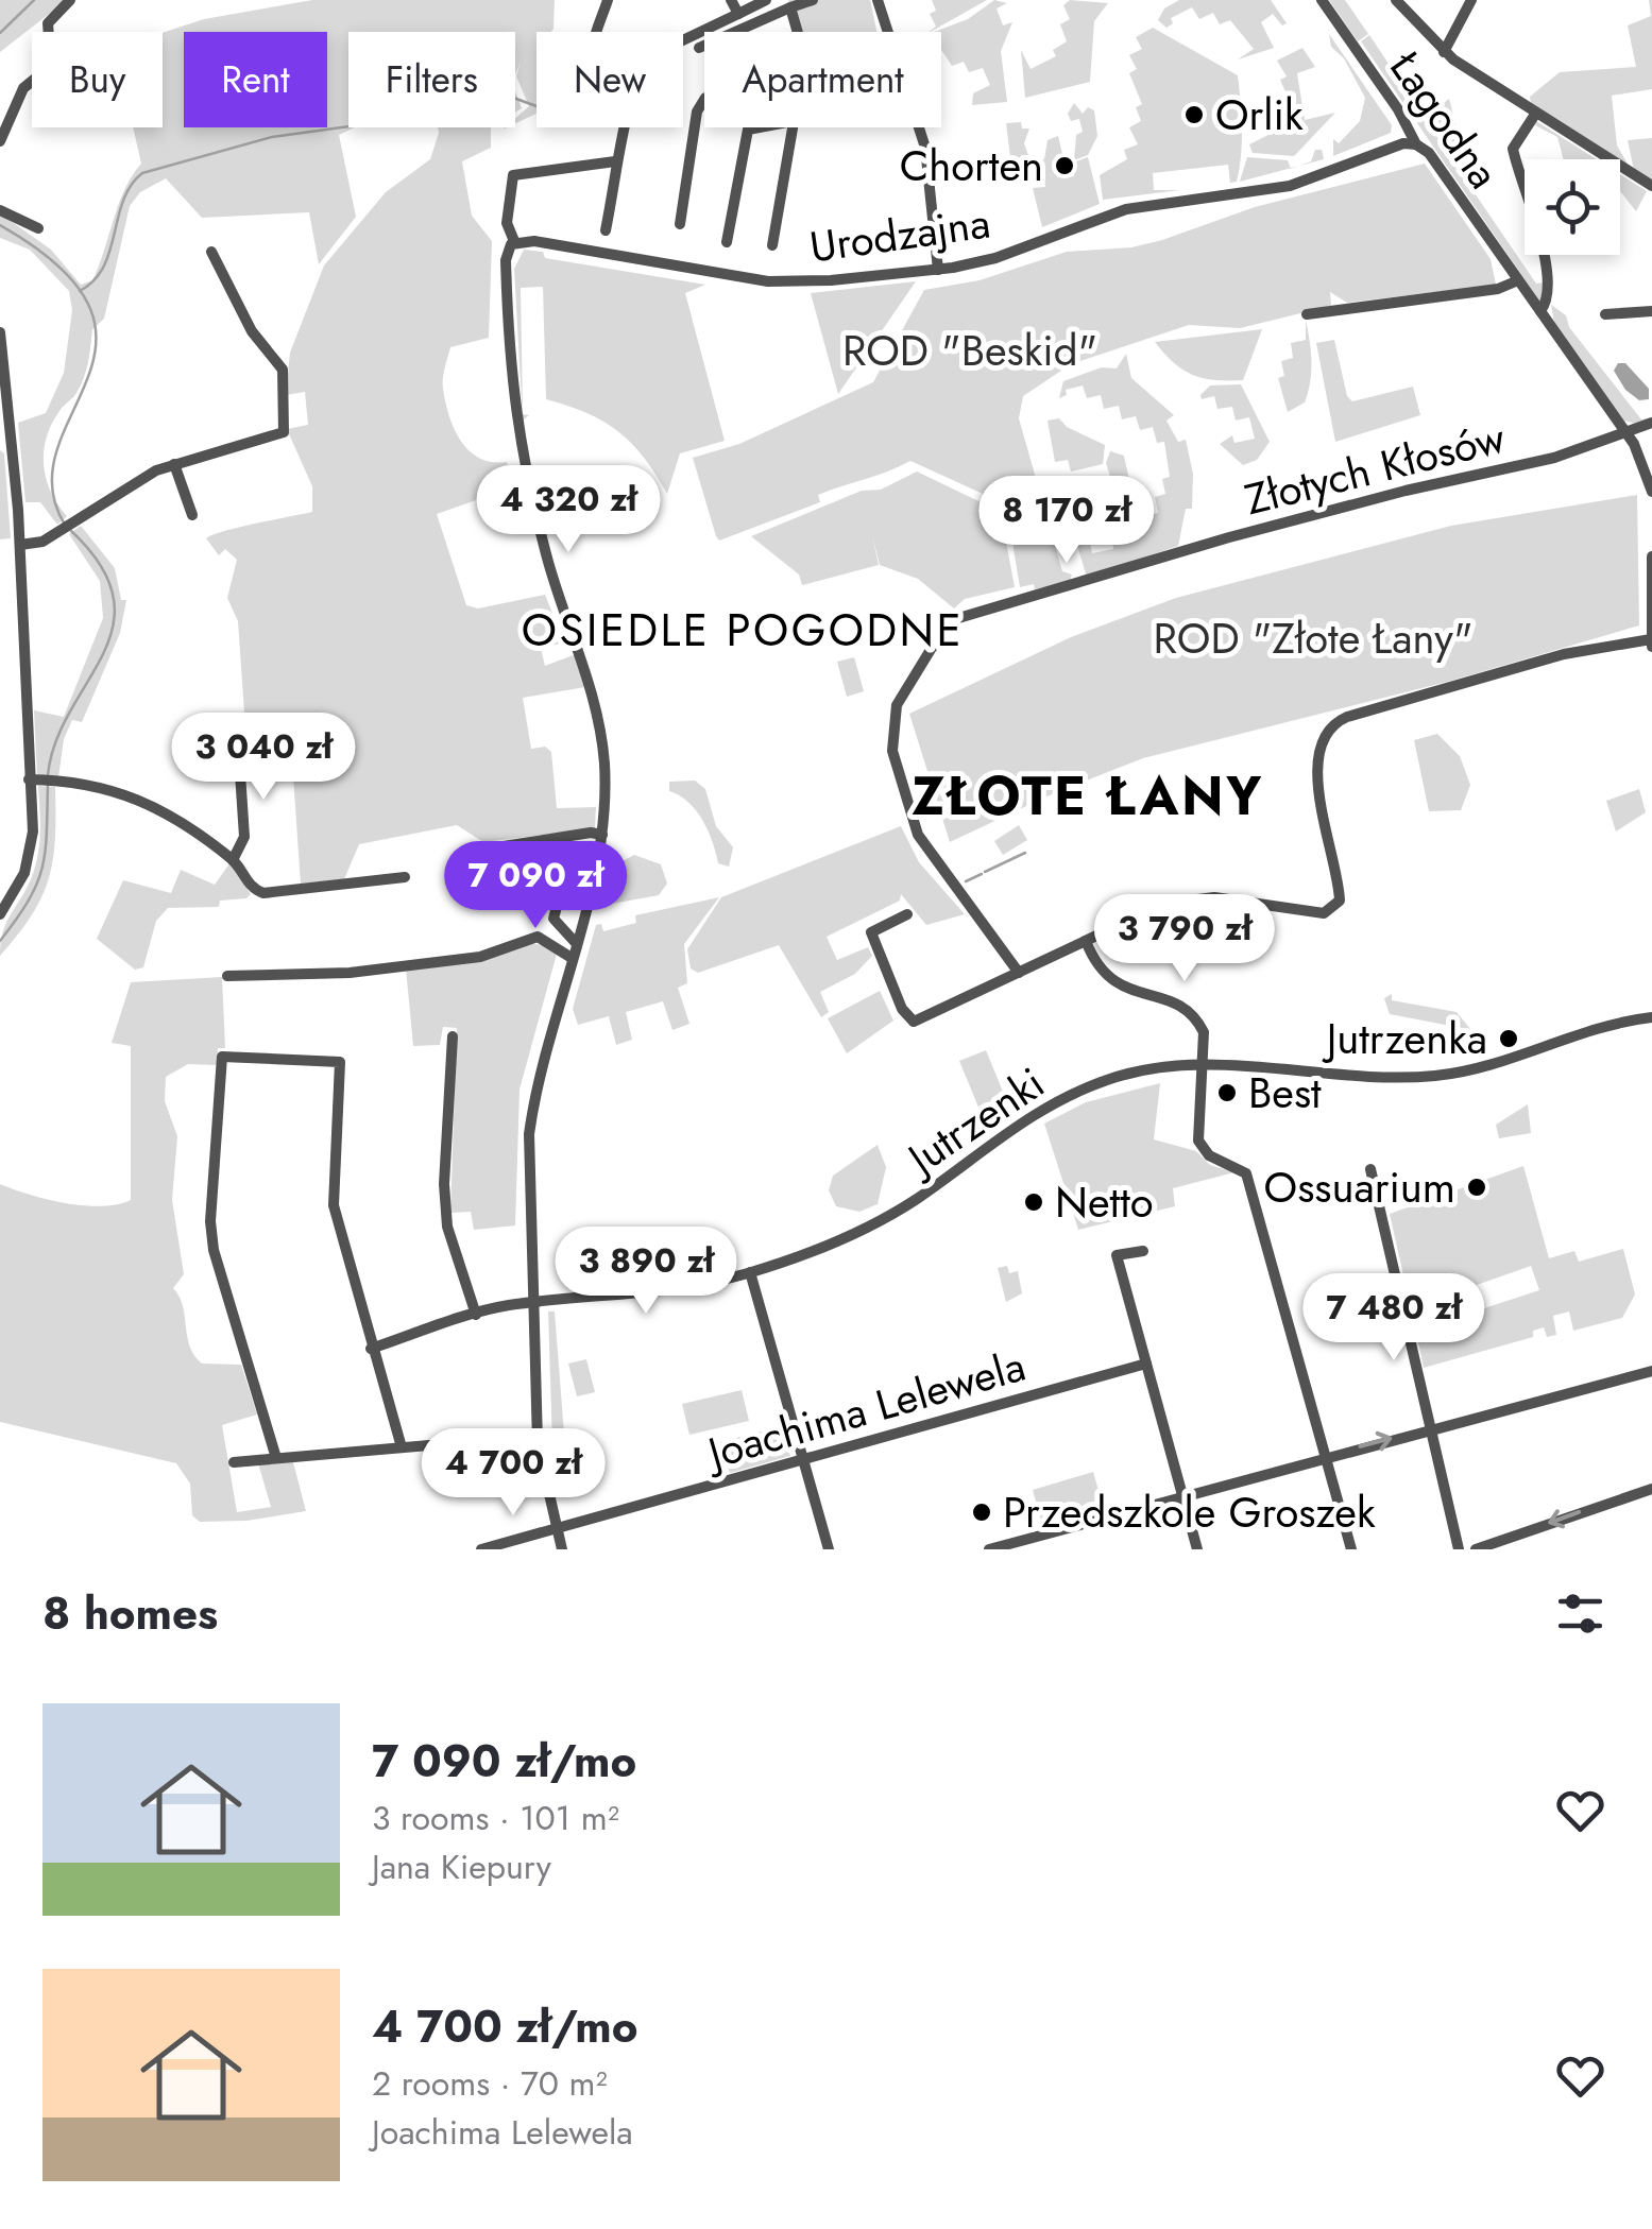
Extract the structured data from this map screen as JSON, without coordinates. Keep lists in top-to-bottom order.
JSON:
{
  "streets": {
    "street": [
      "Łagodna",
      "Urodzajna",
      "Złotych Kłosów",
      "Jutrzenki",
      "Joachima Lelewela"
    ]
  },
  "crossings": [
    ["Łagodna", "Urodzajna"],
    ["Łagodna", "Złotych Kłosów"]
  ],
  "districts": ["OSIEDLE POGODNE", "ZŁOTE ŁANY"],
  "parks": ["ROD \"Beskid\"", "ROD \"Złote Łany\""],
  "places": [
    "Orlik",
    "Chorten",
    "Jutrzenka",
    "Best",
    "Ossuarium",
    "Netto",
    "Przedszkole Groszek"
  ],
  "page": {
    "chip": [
      "Buy",
      "Rent",
      "Filters",
      "New",
      "Apartment"
    ],
    "price": [
      "4 320 zł",
      "8 170 zł",
      "3 040 zł",
      "7 090 zł",
      "3 790 zł",
      "3 890 zł",
      "7 480 zł",
      "4 700 zł"
    ],
    "heading": "8 homes",
    "list": [
      {
        "name": "7 090 zł/mo",
        "note": "3 rooms · 101 m² · Jana Kiepury"
      },
      {
        "name": "4 700 zł/mo",
        "note": "2 rooms · 70 m² · Joachima Lelewela"
      }
    ]
  }
}
